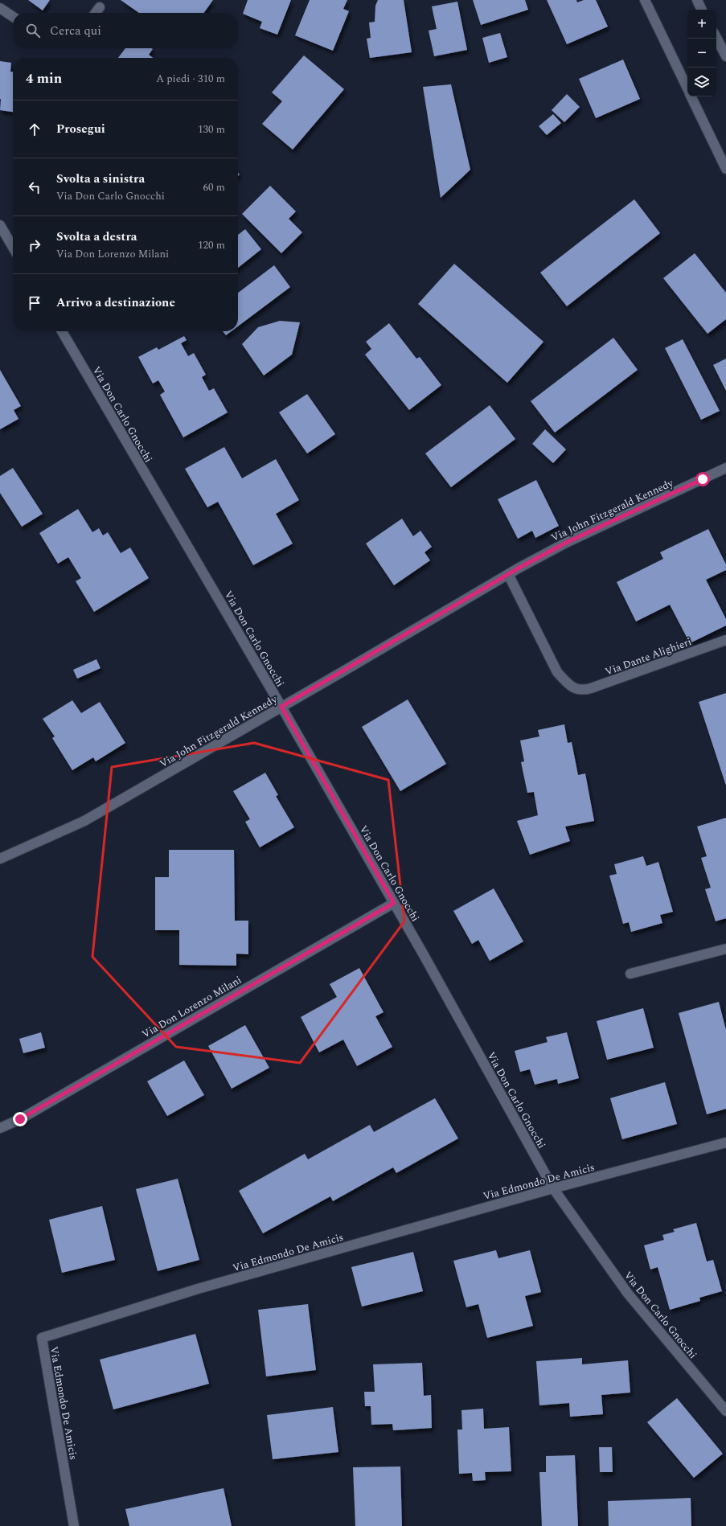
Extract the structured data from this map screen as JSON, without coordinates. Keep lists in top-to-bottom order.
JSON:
{
  "streets": {
    "street": [
      "Via Don Carlo Gnocchi",
      "Via John Fitzgerald Kennedy",
      "Via Dante Alighieri",
      "Via Don Lorenzo Milani",
      "Via Edmondo De Amicis"
    ]
  },
  "crossings": [
    ["Via Don Carlo Gnocchi", "Via John Fitzgerald Kennedy"],
    ["Via Don Carlo Gnocchi", "Via Don Lorenzo Milani"],
    ["Via Don Carlo Gnocchi", "Via Edmondo De Amicis"],
    ["Via John Fitzgerald Kennedy", "Via Dante Alighieri"]
  ],
  "page": {
    "map_buttons": ["+", "−"],
    "search": "Cerca qui",
    "heading": ["4 min", "A piedi · 310 m"],
    "list": [
      ["Prosegui", "130 m"],
      ["Svolta a sinistra", "Via Don Carlo Gnocchi", "60 m"],
      ["Svolta a destra", "Via Don Lorenzo Milani", "120 m"],
      "Arrivo a destinazione"
    ]
  }
}
